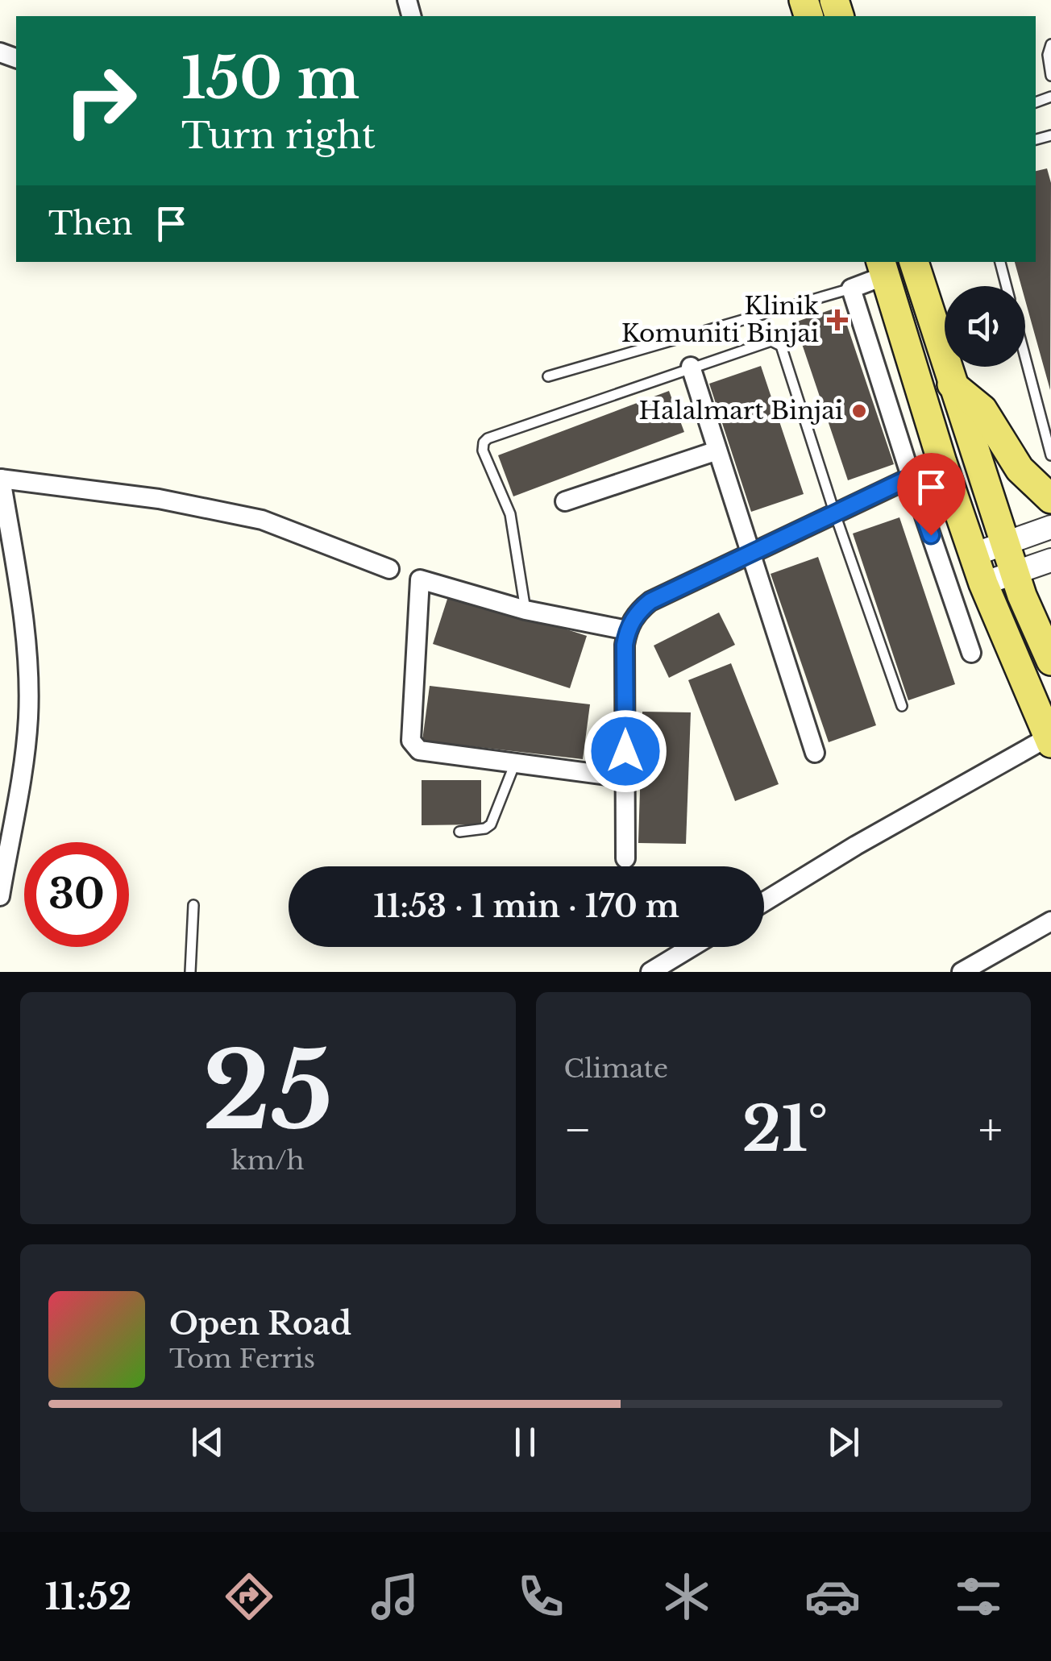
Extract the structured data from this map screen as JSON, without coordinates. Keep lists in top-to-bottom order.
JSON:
{
  "places": {
    "health": ["Klinik Komuniti Binjai"],
    "other": ["Halalmart Binjai"]
  },
  "page": {
    "turn": ["150 m", "Turn right"],
    "then": "Then",
    "limit": "30",
    "trip": "11:53 · 1 min · 170 m",
    "tile": [
      ["25", "km/h"],
      "Climate"
    ],
    "heat": ["−", "21°", "+"],
    "song": ["Open Road", "Tom Ferris"],
    "tabs": "11:52"
  }
}
